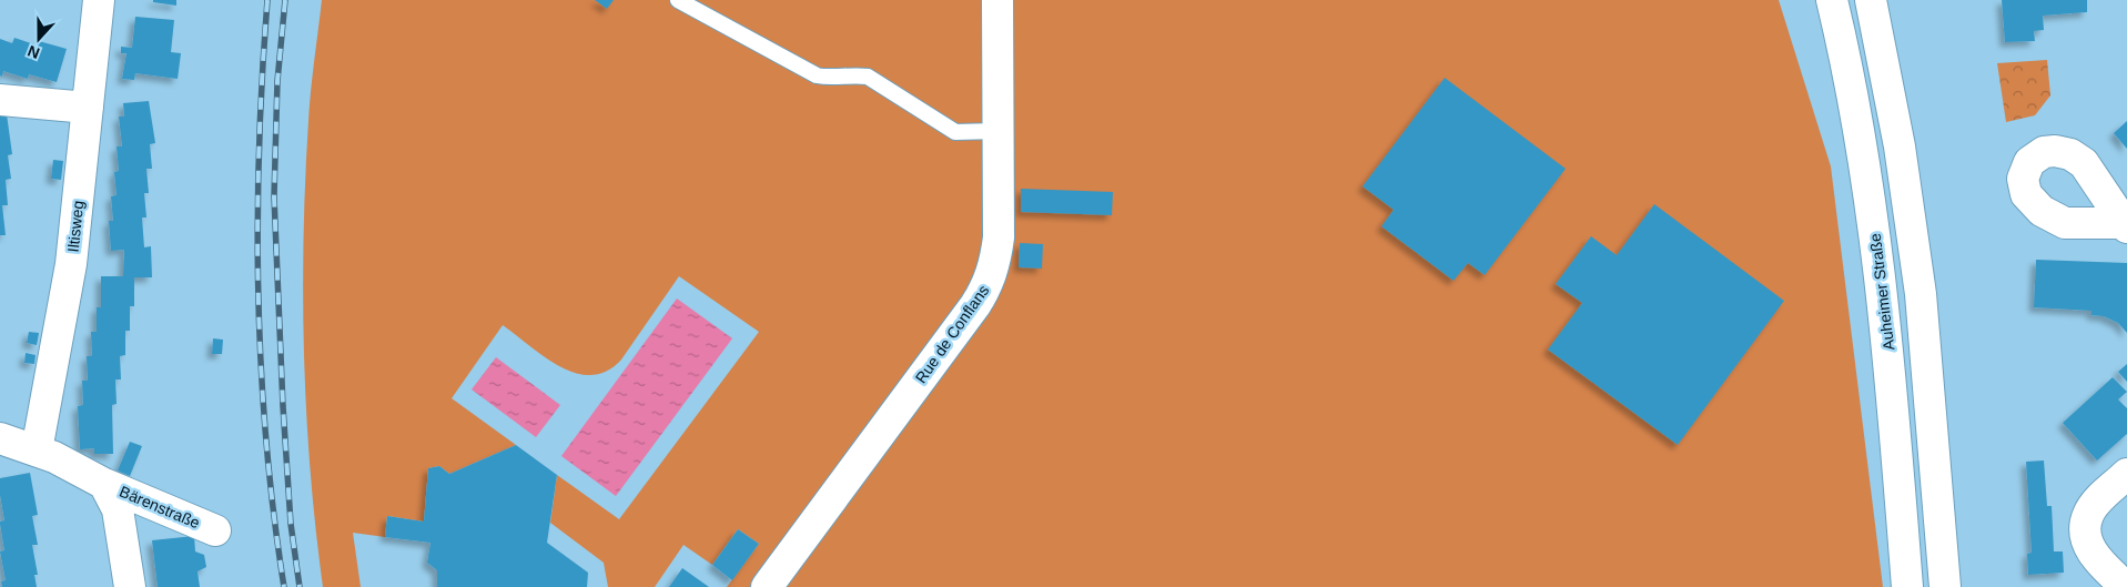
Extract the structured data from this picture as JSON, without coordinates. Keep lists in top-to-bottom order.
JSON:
{
  "streets": {
    "street": [
      "Iltisweg",
      "Auheimer Straße",
      "Rue de Conflans",
      "Bärenstraße"
    ]
  },
  "crossings": [
    ["Iltisweg", "Bärenstraße"]
  ],
  "north": "bottom"
}
